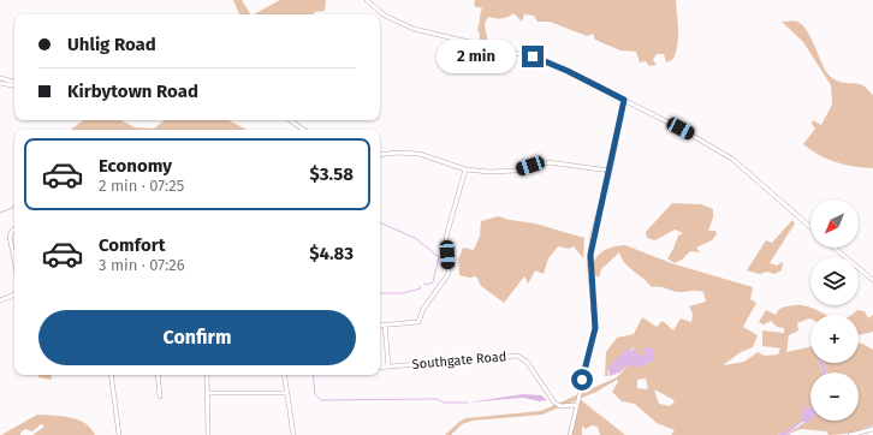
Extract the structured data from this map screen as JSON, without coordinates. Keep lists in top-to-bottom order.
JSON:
{
  "streets": {
    "street": ["Southgate Road"]
  },
  "north": "bottom left",
  "page": {
    "banner": ["Uhlig Road", "Kirbytown Road"],
    "bubble": "2 min",
    "list": [
      {
        "name": "Economy",
        "note": "2 min · 07:25",
        "value": "$3.58"
      },
      {
        "name": "Comfort",
        "note": "3 min · 07:26",
        "value": "$4.83"
      }
    ],
    "map_buttons": ["+", "−"],
    "buttons": "Confirm"
  }
}
